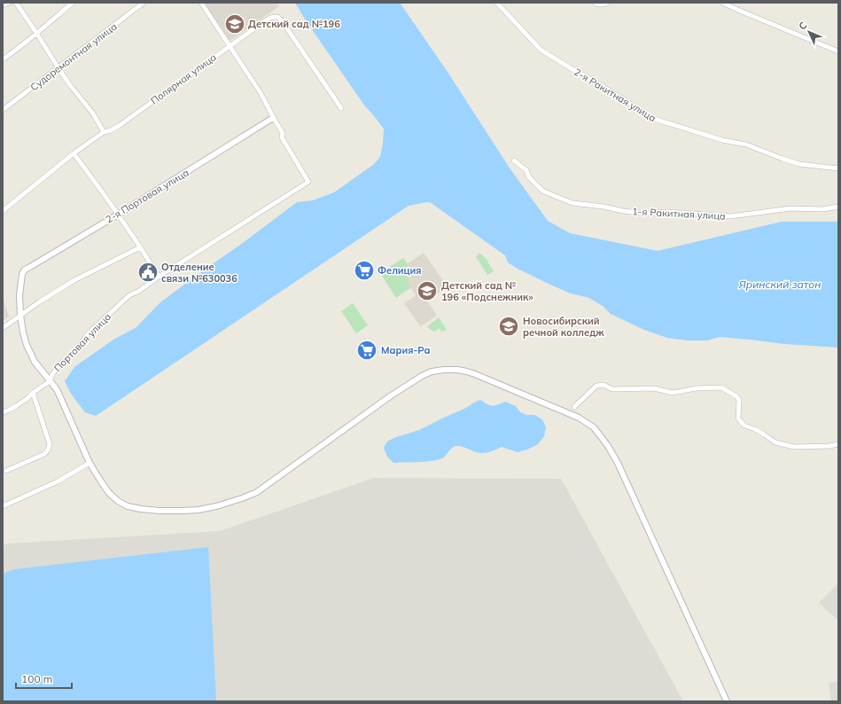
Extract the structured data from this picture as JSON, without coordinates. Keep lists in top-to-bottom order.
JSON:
{
  "streets": {
    "street": [
      "Судоремонтная улица",
      "Полярная улица",
      "2-я Ракитная улица",
      "2-я Портовая улица",
      "1-я Ракитная улица",
      "Портовая улица"
    ]
  },
  "crossings": [
    ["2-я Портовая улица", "Портовая улица"]
  ],
  "water": ["Яринский затон"],
  "places": {
    "school or university": ["Детский сад №196", "Детский сад № 196 «Подснежник»", "Новосибирский речной колледж"],
    "supermarket": ["Фелиция", "Мария-Ра"],
    "public building": ["Отделение связи №630036"]
  },
  "scale_bar": "100 m",
  "north": "top left"
}
